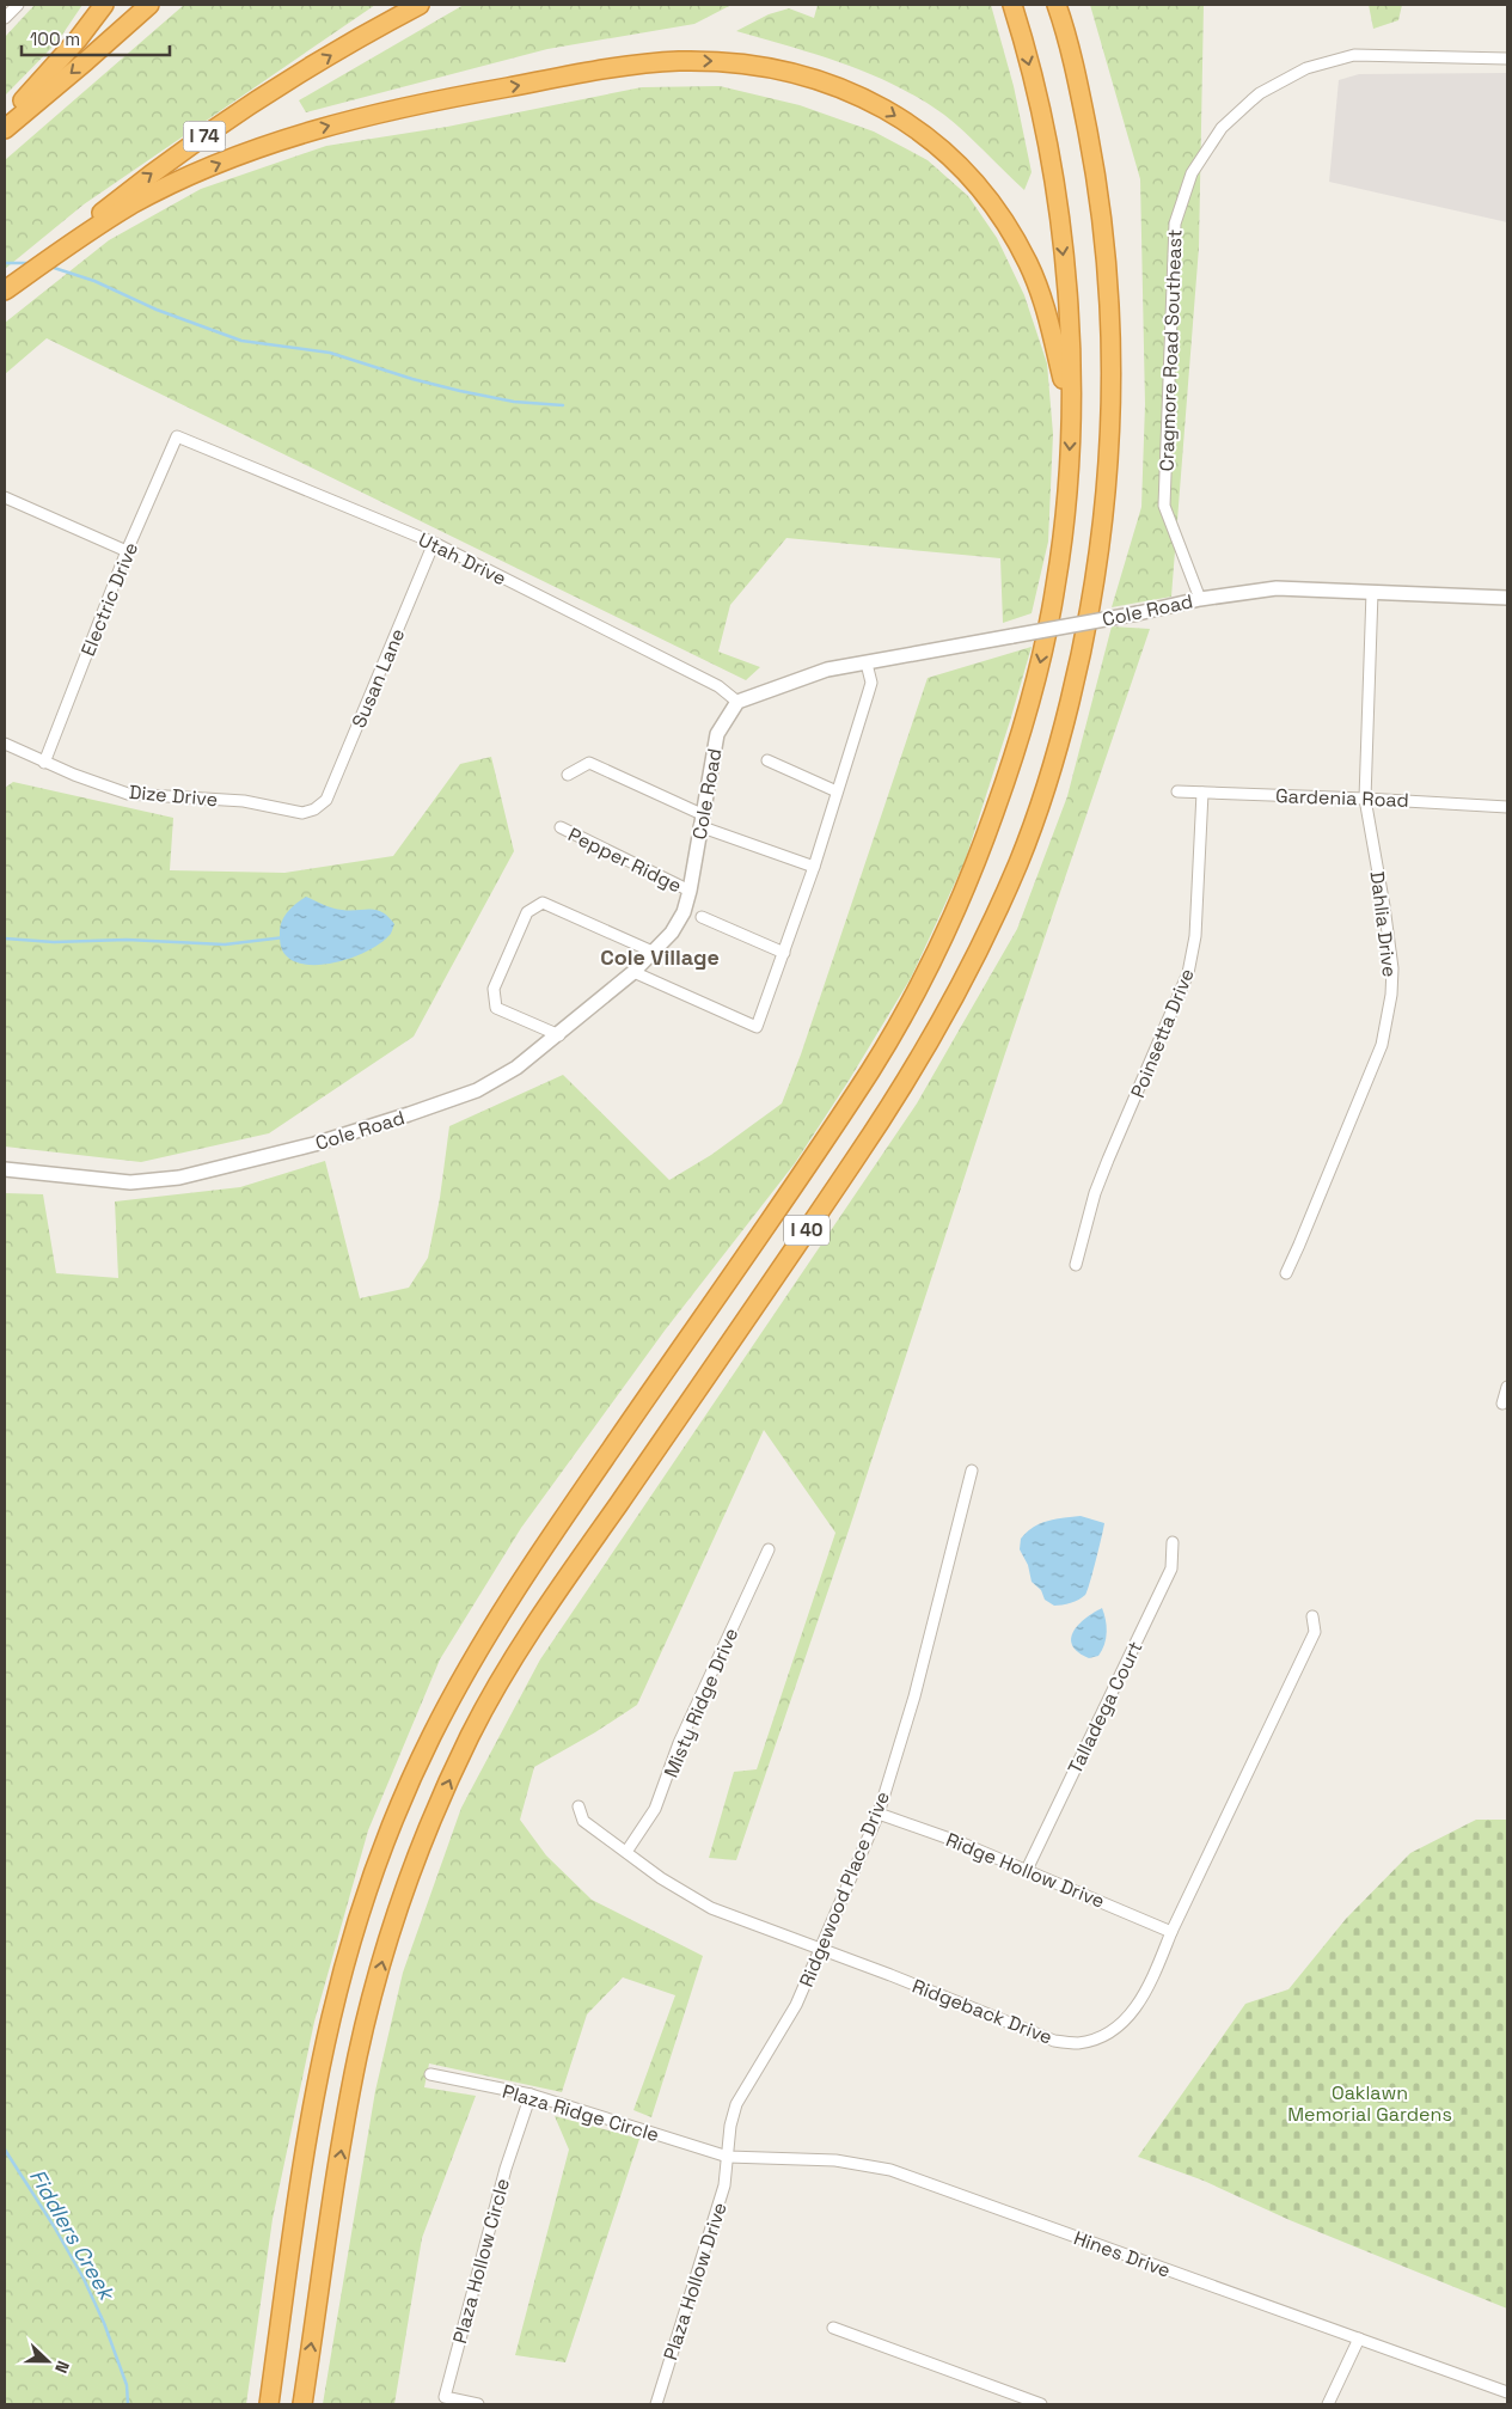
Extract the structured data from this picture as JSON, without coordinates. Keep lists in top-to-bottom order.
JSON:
{
  "streets": {
    "highway": ["I 74", "I 40"],
    "street": [
      "Cragmore Road Southeast",
      "Utah Drive",
      "Electric Drive",
      "Cole Road",
      "Susan Lane",
      "Dize Drive",
      "Gardenia Road",
      "Pepper Ridge",
      "Dahlia Drive",
      "Poinsetta Drive",
      "Misty Ridge Drive",
      "Talladega Court",
      "Ridge Hollow Drive",
      "Ridgewood Place Drive",
      "Ridgeback Drive",
      "Plaza Ridge Circle",
      "Hines Drive",
      "Plaza Hollow Circle",
      "Plaza Hollow Drive"
    ]
  },
  "crossings": [
    ["Cragmore Road Southeast", "Cole Road"],
    ["Utah Drive", "Electric Drive"],
    ["Utah Drive", "Cole Road"],
    ["Utah Drive", "Susan Lane"],
    ["Electric Drive", "Dize Drive"],
    ["Cole Road", "Pepper Ridge"],
    ["Cole Road", "Dahlia Drive"],
    ["Susan Lane", "Dize Drive"],
    ["Gardenia Road", "Dahlia Drive"],
    ["Gardenia Road", "Poinsetta Drive"],
    ["Misty Ridge Drive", "Ridgeback Drive"],
    ["Talladega Court", "Ridge Hollow Drive"],
    ["Ridge Hollow Drive", "Ridgewood Place Drive"],
    ["Ridge Hollow Drive", "Ridgeback Drive"],
    ["Ridgewood Place Drive", "Ridgeback Drive"],
    ["Ridgewood Place Drive", "Plaza Ridge Circle"],
    ["Ridgewood Place Drive", "Hines Drive"],
    ["Ridgewood Place Drive", "Plaza Hollow Drive"],
    ["Plaza Ridge Circle", "Hines Drive"],
    ["Plaza Ridge Circle", "Plaza Hollow Circle"],
    ["Plaza Ridge Circle", "Plaza Hollow Drive"],
    ["Hines Drive", "Plaza Hollow Drive"]
  ],
  "districts": ["Cole Village"],
  "water": ["Fiddlers Creek"],
  "parks": ["Oaklawn Memorial Gardens"],
  "scale_bar": "100 m",
  "north": "right"
}
